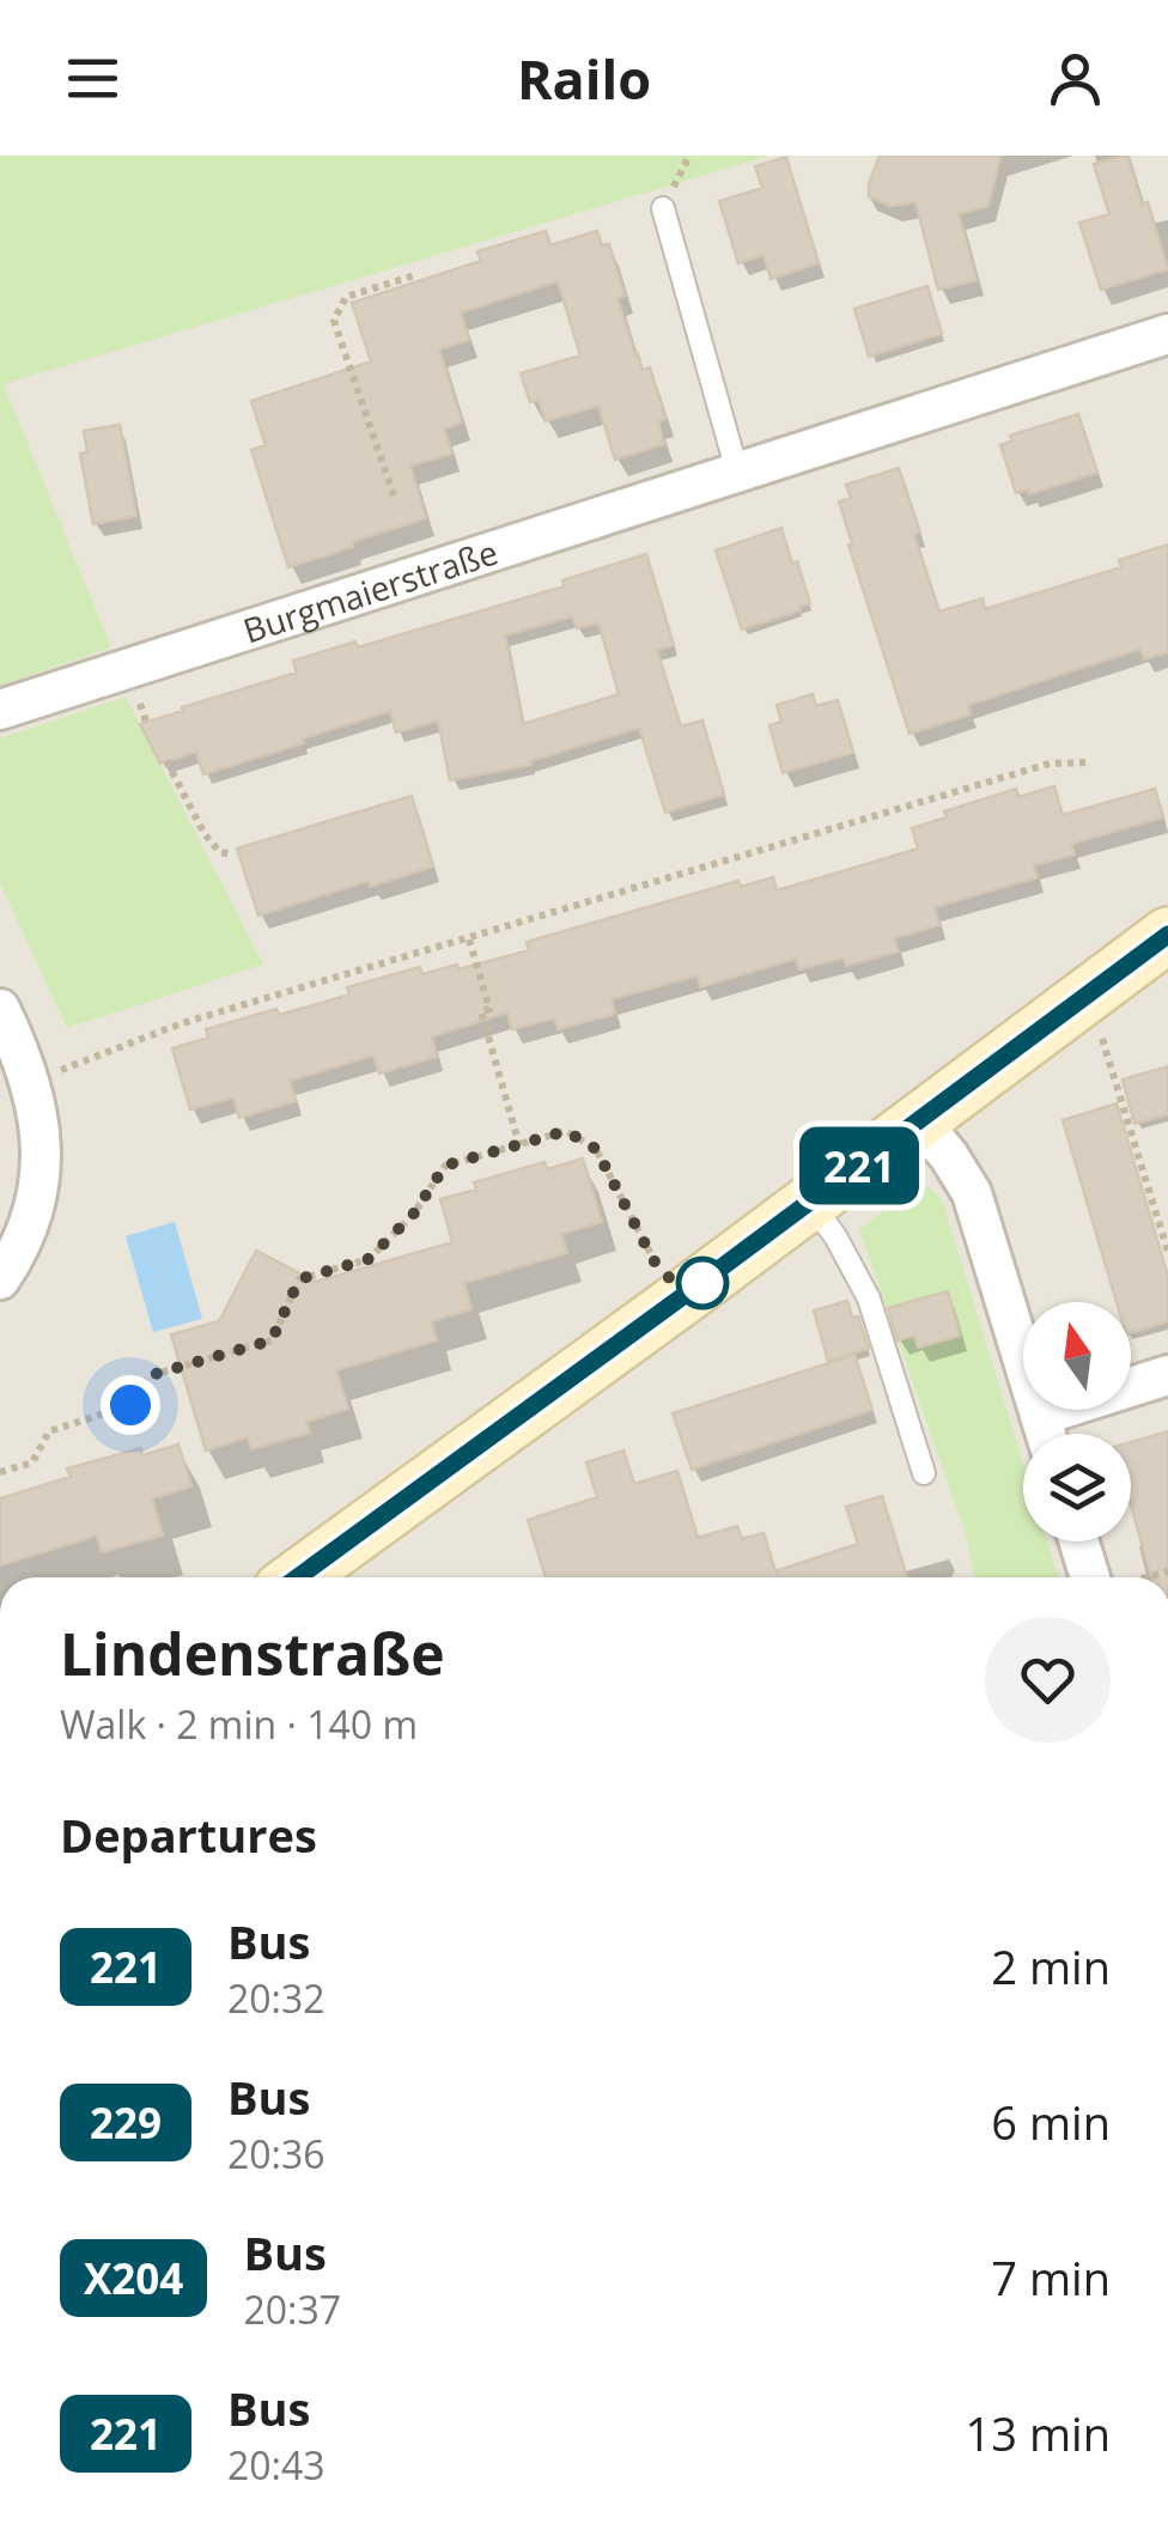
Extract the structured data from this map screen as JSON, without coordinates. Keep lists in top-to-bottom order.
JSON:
{
  "streets": {
    "street": ["Burgmaierstraße"]
  },
  "lines": ["bus line 221"],
  "north": "top",
  "page": {
    "header": "Railo",
    "on_map": "221",
    "heading": [
      ["Lindenstraße", "Walk · 2 min · 140 m"],
      "Departures"
    ],
    "list": [
      {
        "mark": "221",
        "name": "Bus",
        "note": "20:32",
        "value": "2 min"
      },
      {
        "mark": "229",
        "name": "Bus",
        "note": "20:36",
        "value": "6 min"
      },
      {
        "mark": "X204",
        "name": "Bus",
        "note": "20:37",
        "value": "7 min"
      },
      {
        "mark": "221",
        "name": "Bus",
        "note": "20:43",
        "value": "13 min"
      }
    ]
  }
}
